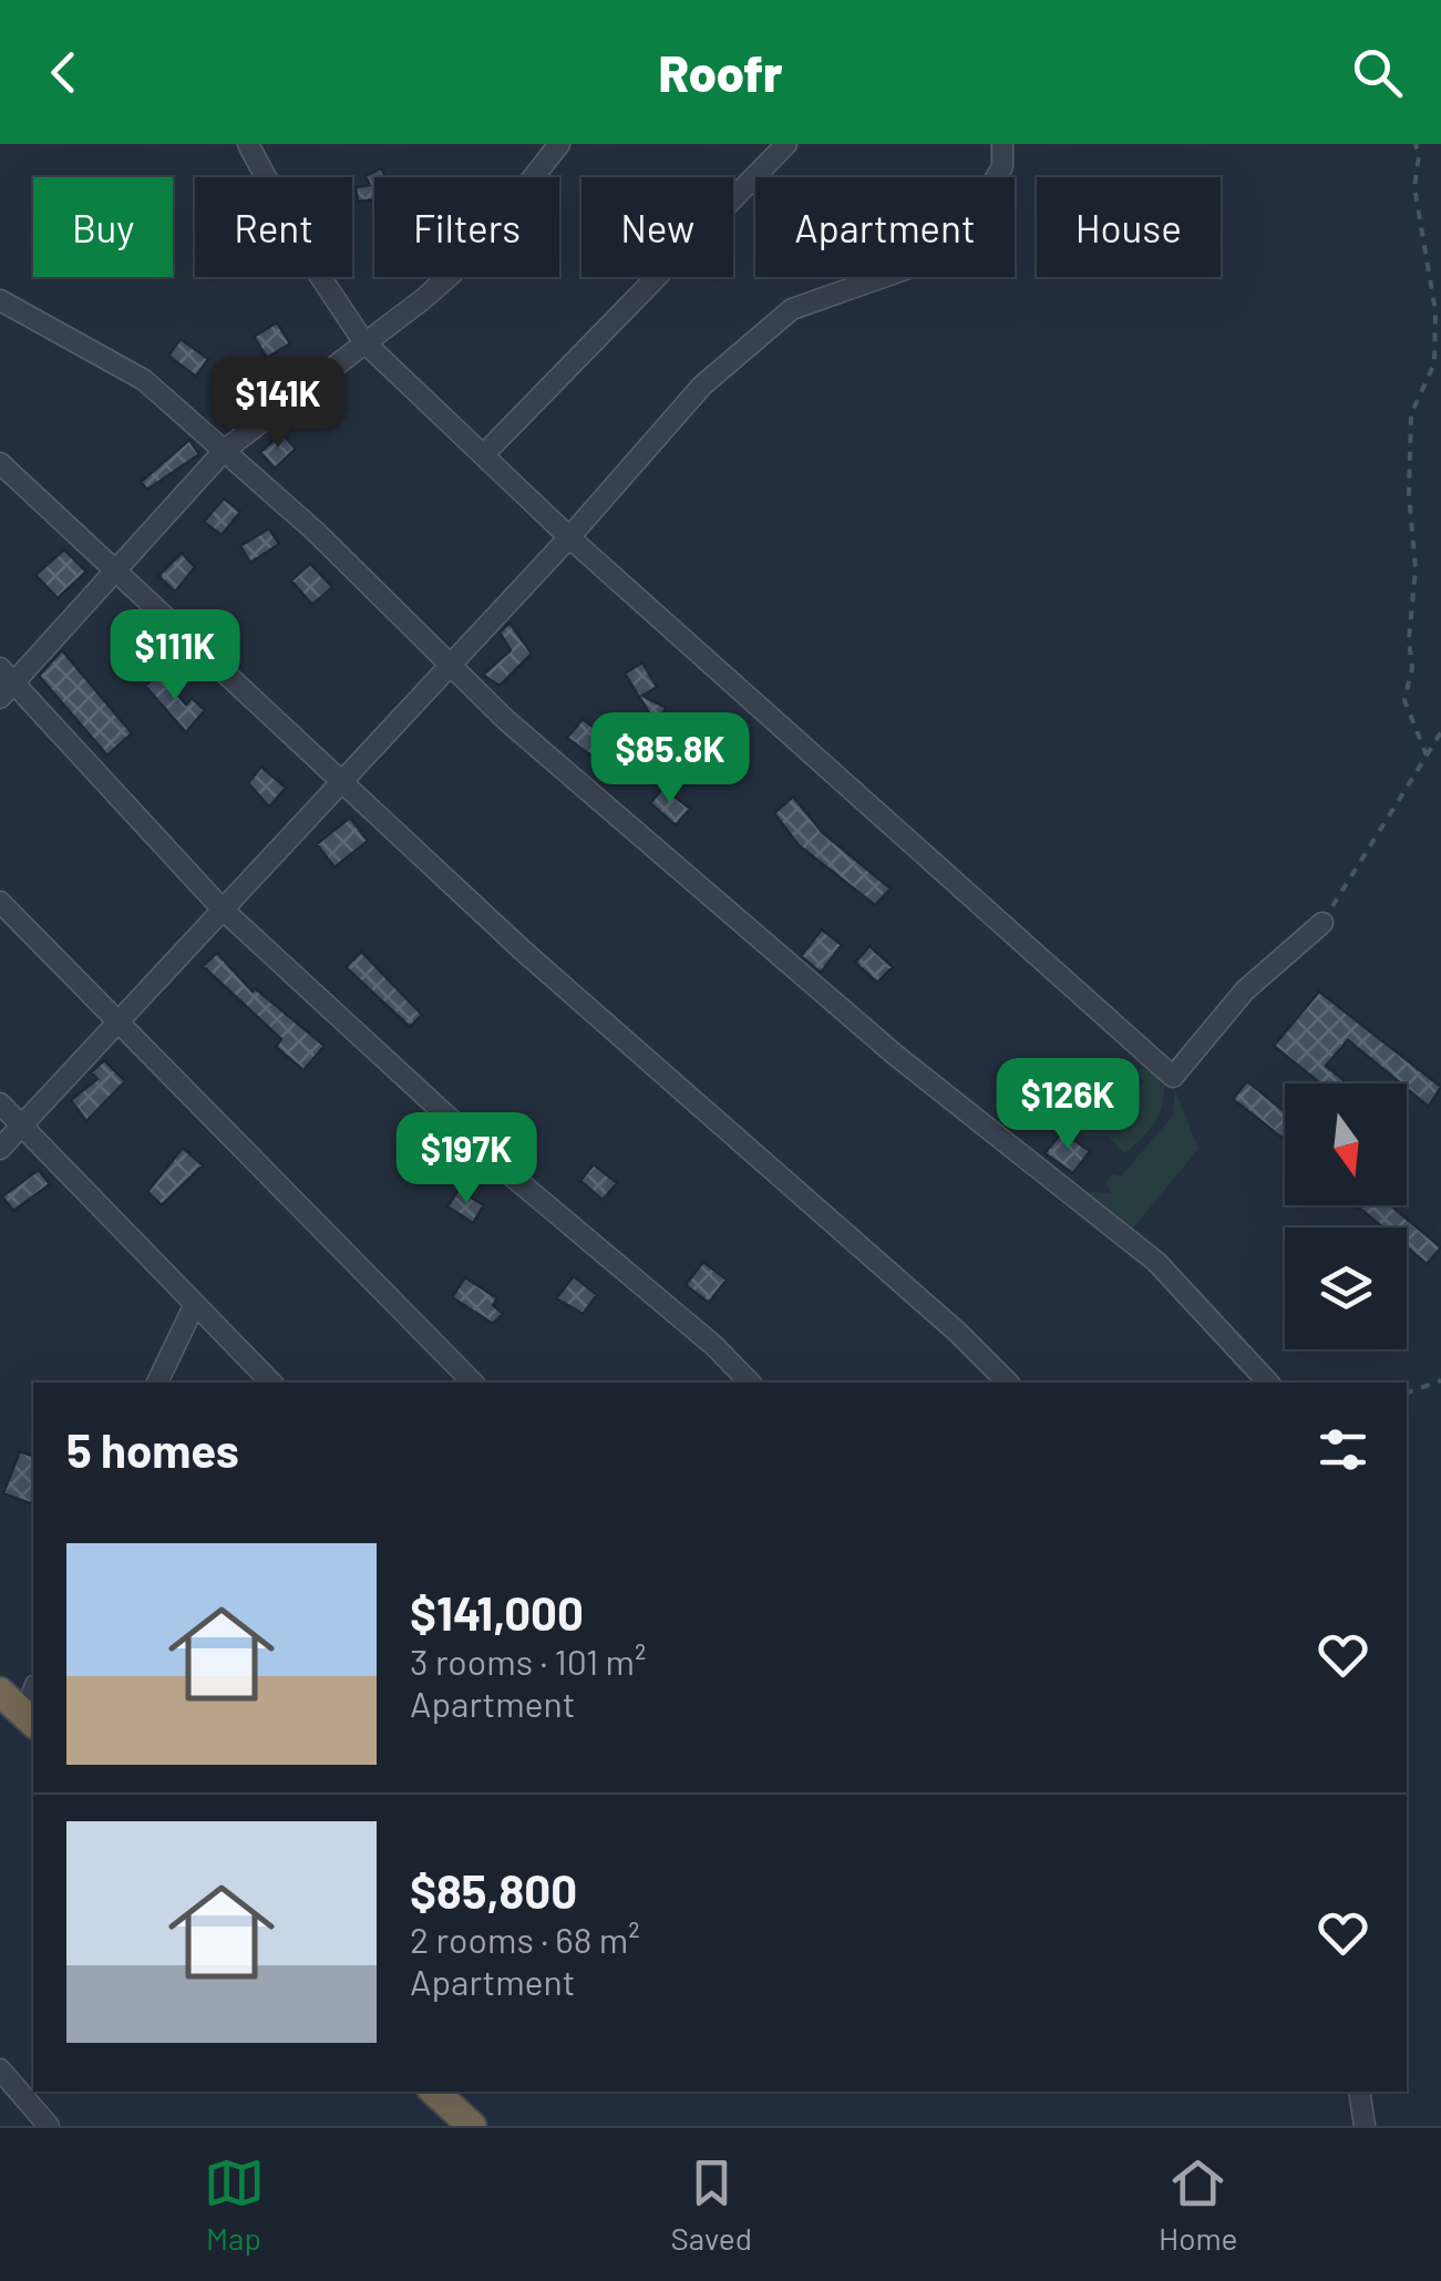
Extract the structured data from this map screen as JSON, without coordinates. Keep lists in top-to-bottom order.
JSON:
{
  "north": "bottom",
  "page": {
    "header": "Roofr",
    "chip": [
      "Buy",
      "Rent",
      "Filters",
      "New",
      "Apartment",
      "House"
    ],
    "price": [
      "$141K",
      "$111K",
      "$85.8K",
      "$126K",
      "$197K"
    ],
    "heading": "5 homes",
    "list": [
      {
        "name": "$141,000",
        "note": "3 rooms · 101 m² · Apartment"
      },
      {
        "name": "$85,800",
        "note": "2 rooms · 68 m² · Apartment"
      }
    ],
    "tabs": ["Map", "Saved", "Home"]
  }
}
